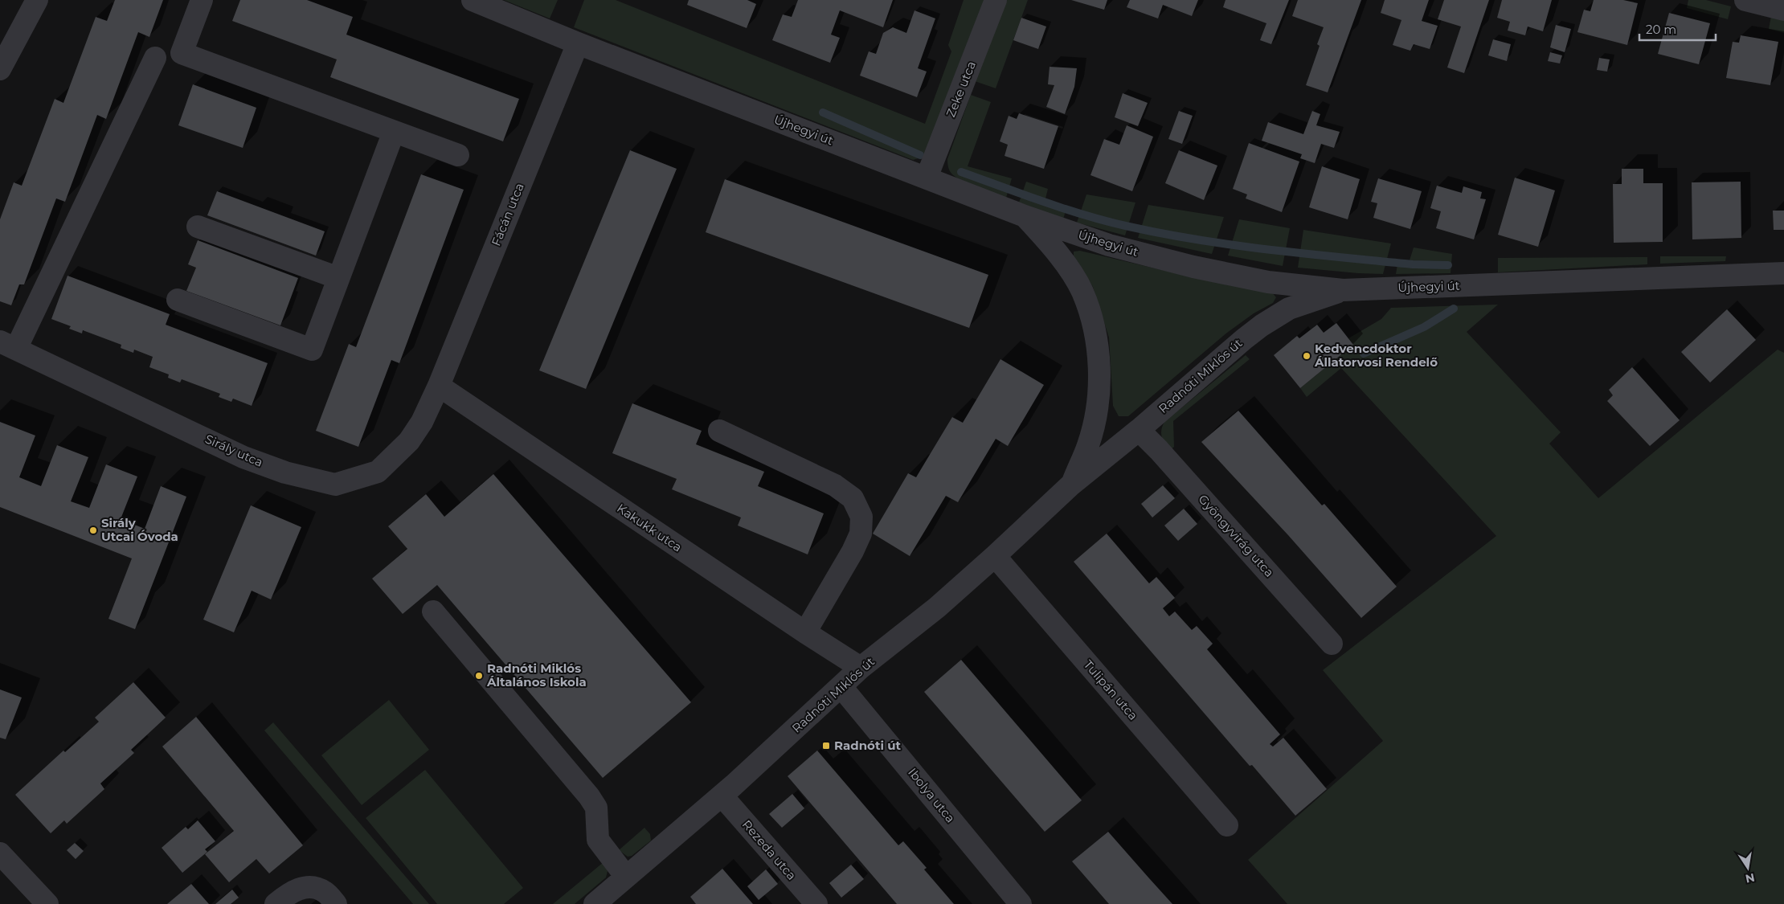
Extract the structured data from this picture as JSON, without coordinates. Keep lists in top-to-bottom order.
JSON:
{
  "streets": {
    "street": [
      "Zeke utca",
      "Újhegyi út",
      "Fácán utca",
      "Radnóti Miklós út",
      "Sirály utca",
      "Kakukk utca",
      "Gyöngyvirág utca",
      "Tulipán utca",
      "Ibolya utca",
      "Rezeda utca"
    ]
  },
  "crossings": [
    ["Zeke utca", "Újhegyi út"],
    ["Újhegyi út", "Fácán utca"],
    ["Újhegyi út", "Radnóti Miklós út"],
    ["Fácán utca", "Sirály utca"],
    ["Fácán utca", "Kakukk utca"],
    ["Radnóti Miklós út", "Kakukk utca"],
    ["Radnóti Miklós út", "Gyöngyvirág utca"],
    ["Radnóti Miklós út", "Tulipán utca"],
    ["Radnóti Miklós út", "Ibolya utca"],
    ["Radnóti Miklós út", "Rezeda utca"],
    ["Sirály utca", "Kakukk utca"]
  ],
  "places": {
    "other": ["Kedvencdoktor Állatorvosi Rendelő", "Sirály Utcai Óvoda", "Radnóti Miklós Általános Iskola"],
    "transit": ["Radnóti út"]
  },
  "scale_bar": "20 m",
  "north": "bottom"
}
